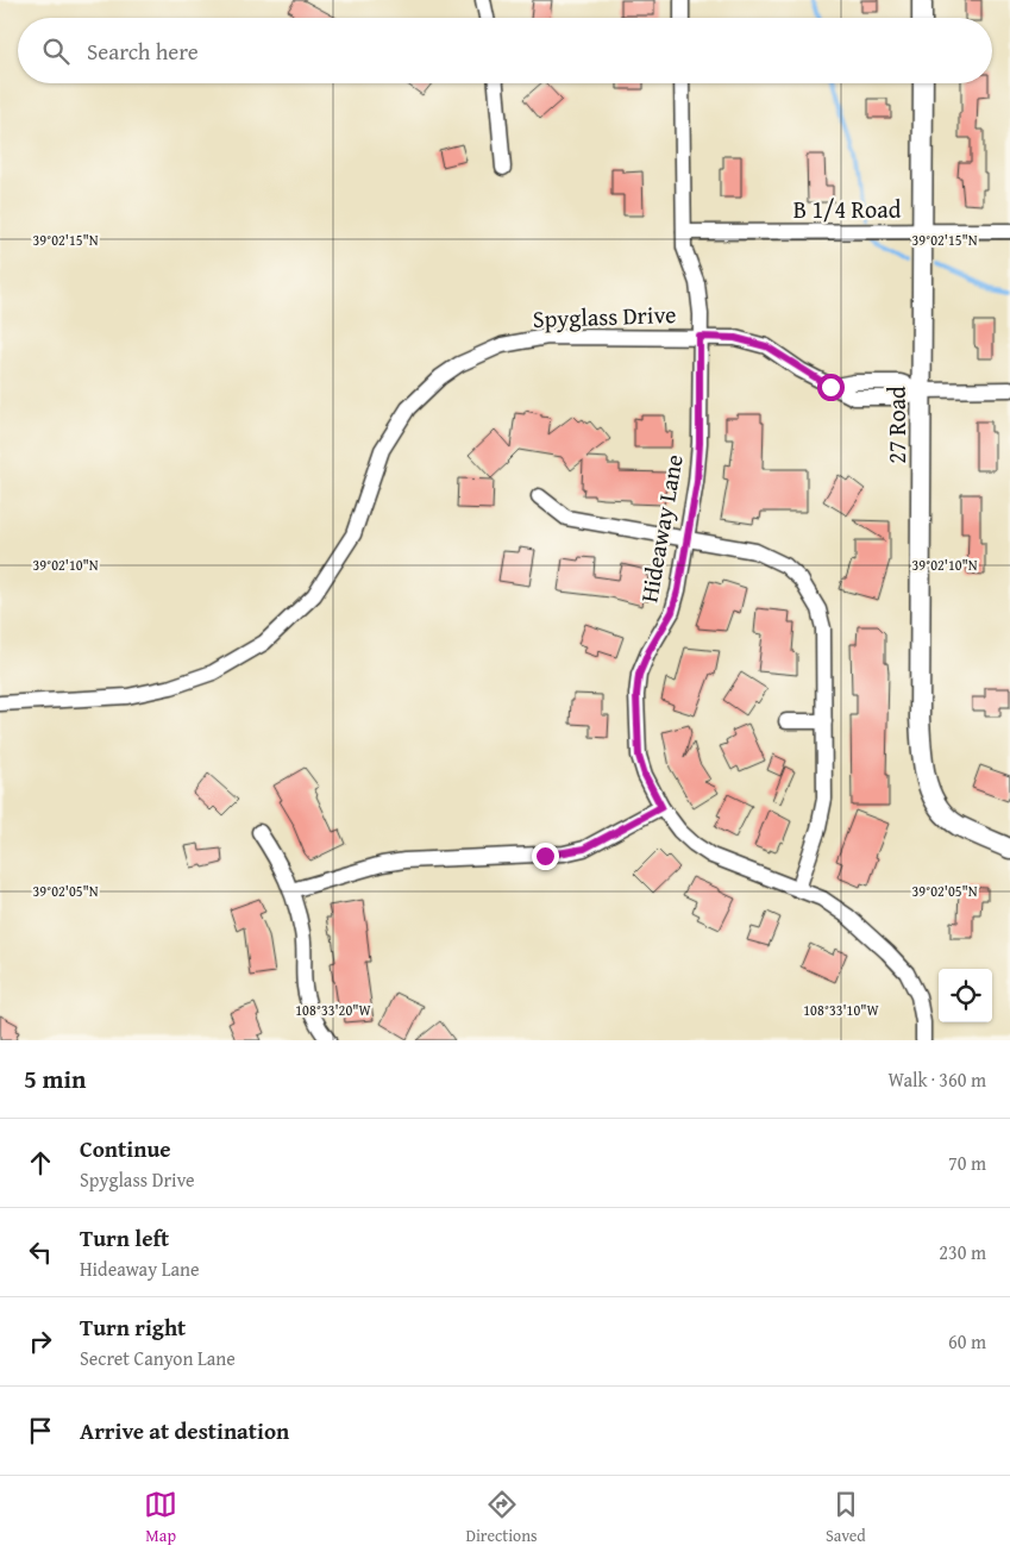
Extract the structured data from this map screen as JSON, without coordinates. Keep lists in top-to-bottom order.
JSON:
{
  "streets": {
    "street": [
      "B 1/4 Road",
      "Spyglass Drive",
      "27 Road",
      "Hideaway Lane"
    ]
  },
  "crossings": [
    ["B 1/4 Road", "27 Road"],
    ["B 1/4 Road", "Hideaway Lane"],
    ["Spyglass Drive", "27 Road"],
    ["Spyglass Drive", "Hideaway Lane"]
  ],
  "page": {
    "search": "Search here",
    "heading": ["5 min", "Walk · 360 m"],
    "list": [
      ["Continue", "Spyglass Drive", "70 m"],
      ["Turn left", "Hideaway Lane", "230 m"],
      ["Turn right", "Secret Canyon Lane", "60 m"],
      "Arrive at destination"
    ],
    "nav": ["Map", "Directions", "Saved"]
  },
  "coordinates": [
    "39°02'15\"N",
    "39°02'10\"N",
    "39°02'05\"N",
    "108°33'20\"W",
    "108°33'10\"W"
  ]
}
